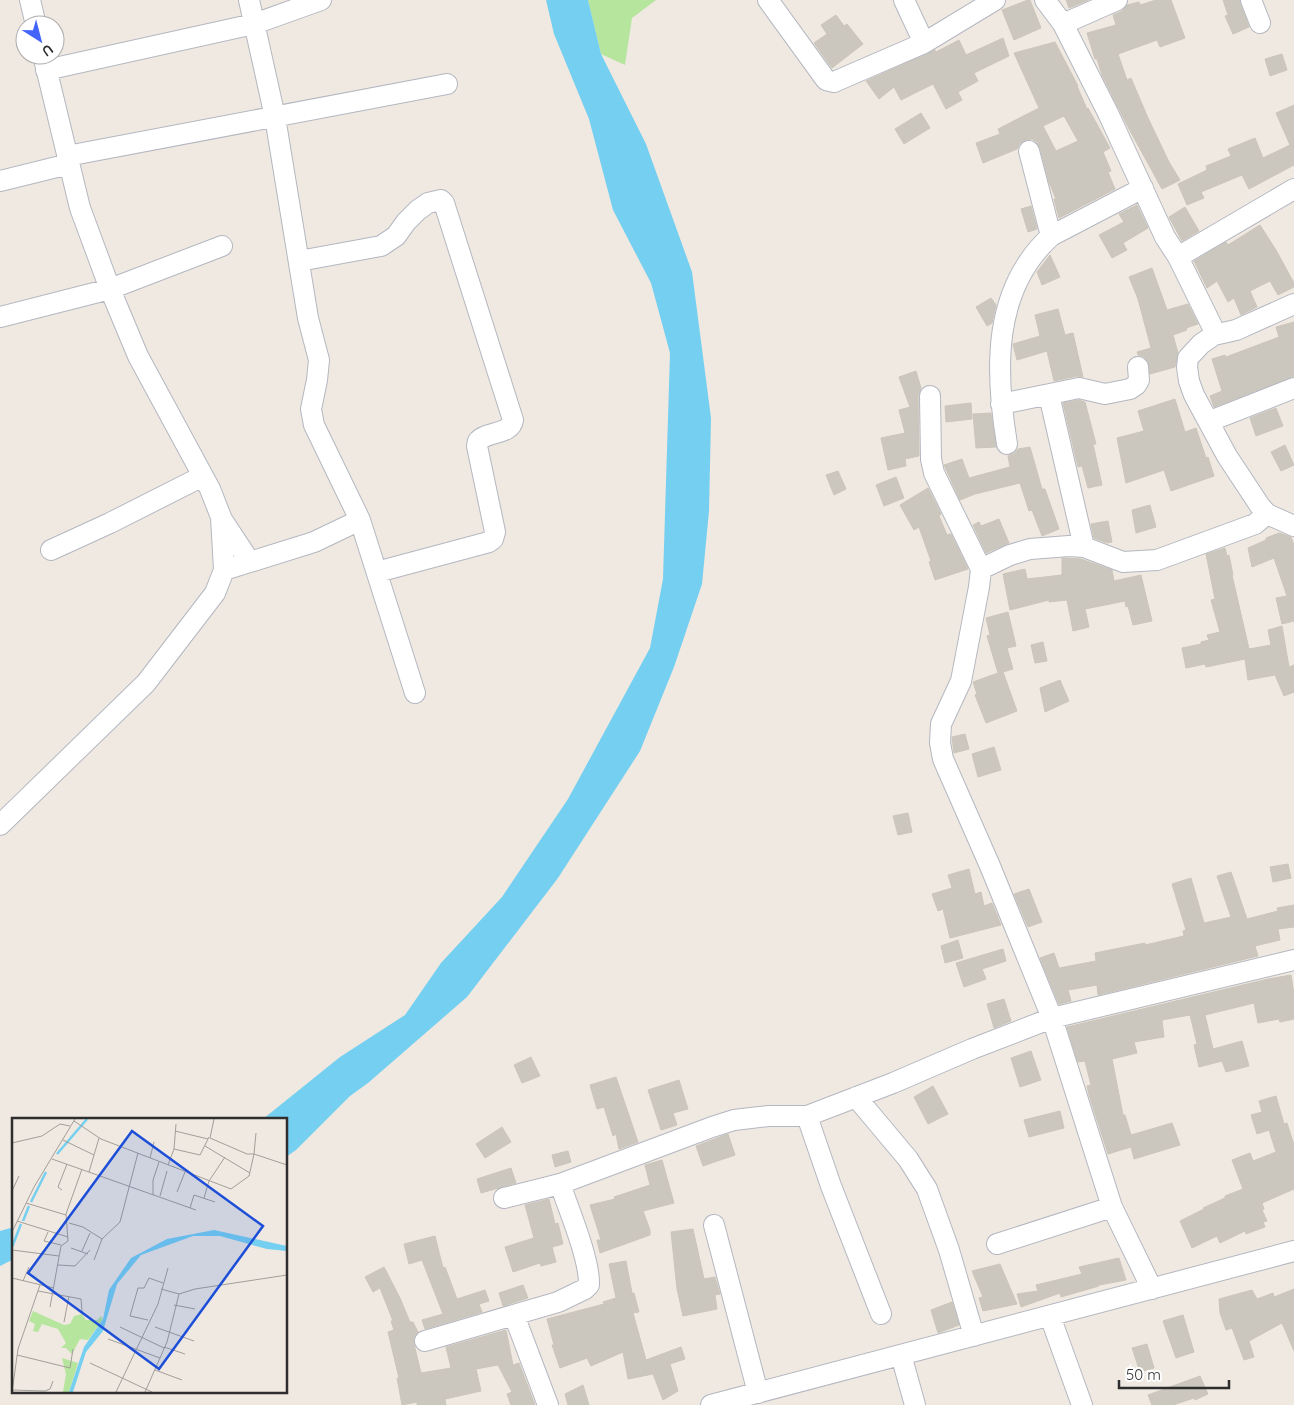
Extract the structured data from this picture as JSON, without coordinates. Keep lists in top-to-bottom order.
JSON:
{
  "scale_bar": "50 m",
  "north": "bottom right"
}
